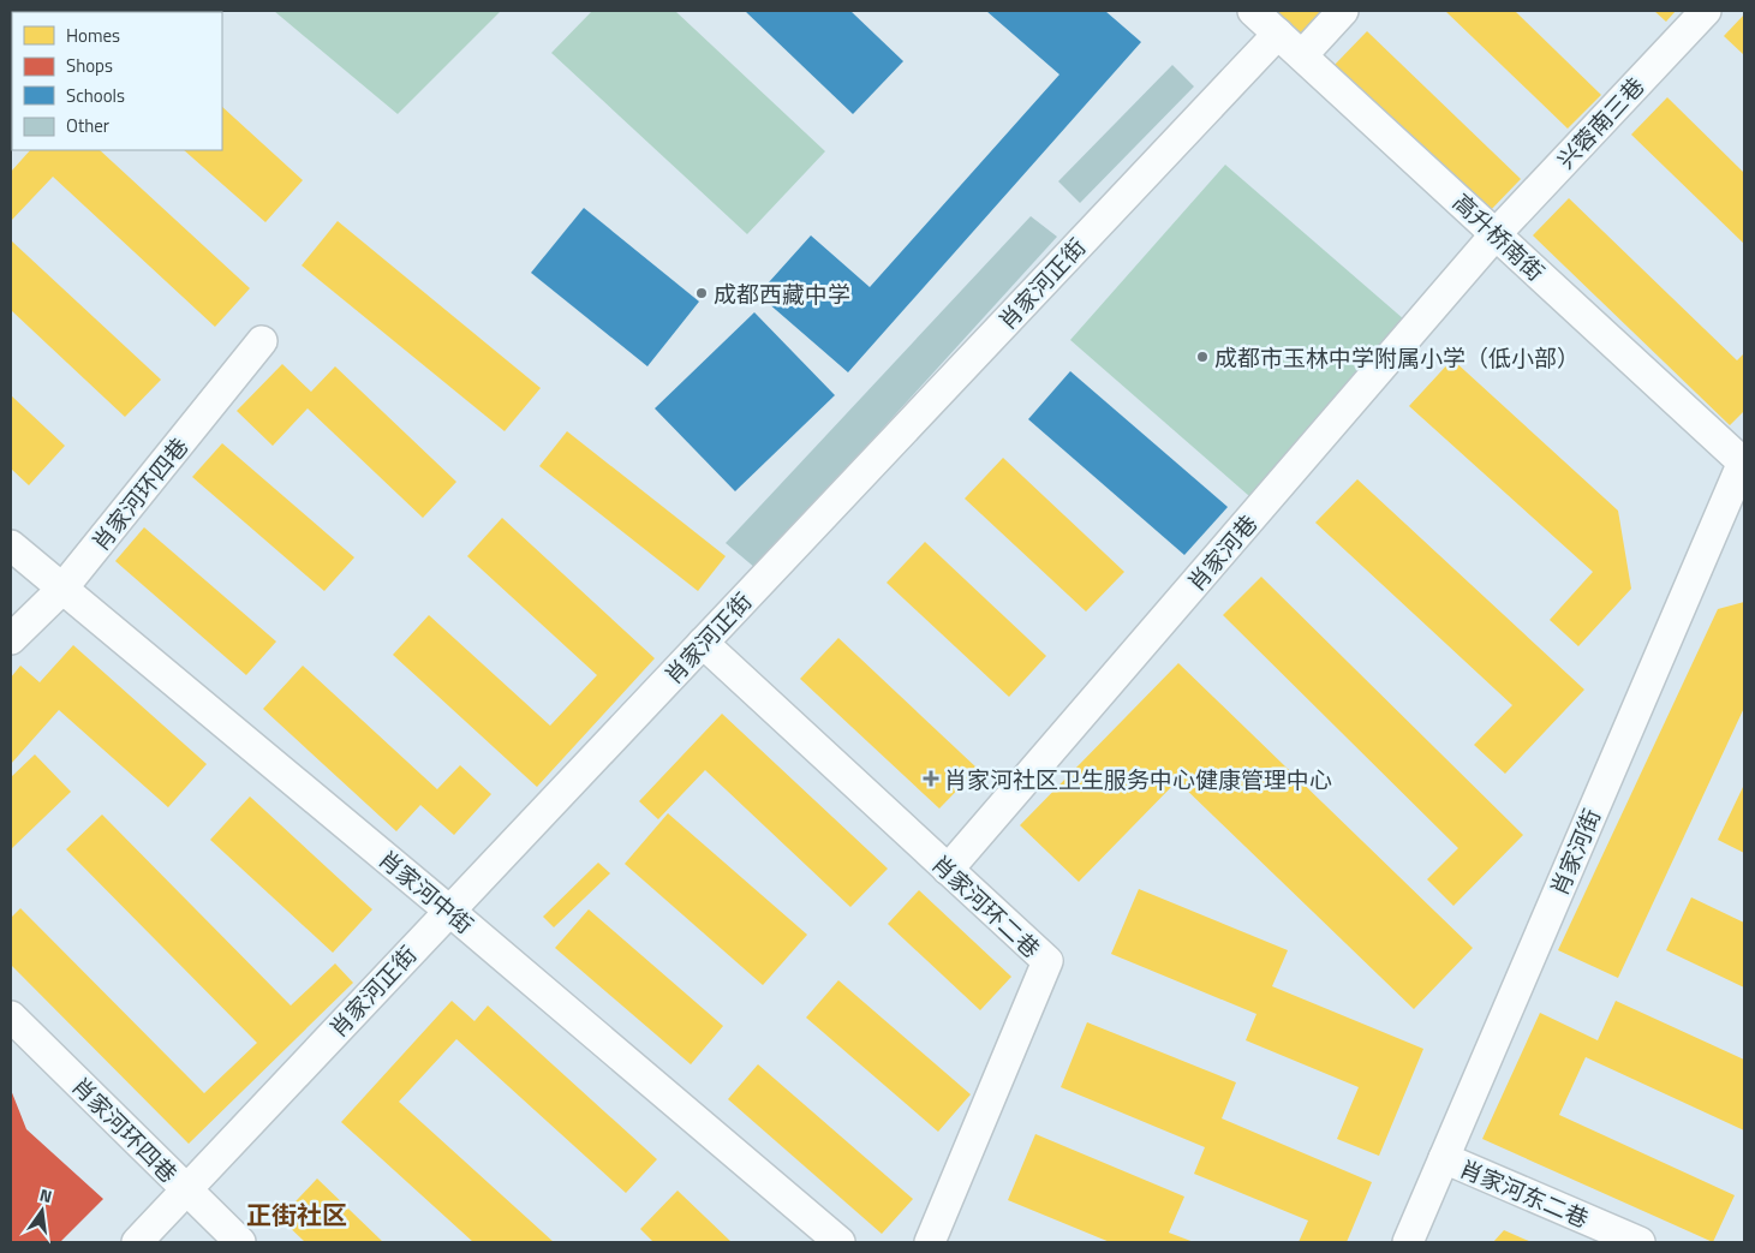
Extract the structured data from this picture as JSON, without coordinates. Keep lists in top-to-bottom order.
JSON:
{
  "streets": {
    "street": [
      "兴蓉南三巷",
      "高升桥南街",
      "肖家河正街",
      "肖家河环四巷",
      "肖家河巷",
      "肖家河街",
      "肖家河中街",
      "肖家河环二巷",
      "肖家河东二巷"
    ]
  },
  "crossings": [
    ["兴蓉南三巷", "高升桥南街"],
    ["兴蓉南三巷", "肖家河巷"],
    ["高升桥南街", "肖家河正街"],
    ["高升桥南街", "肖家河巷"],
    ["高升桥南街", "肖家河街"],
    ["肖家河正街", "肖家河环四巷"],
    ["肖家河正街", "肖家河中街"],
    ["肖家河正街", "肖家河环二巷"],
    ["肖家河环四巷", "肖家河中街"],
    ["肖家河巷", "肖家河环二巷"],
    ["肖家河街", "肖家河东二巷"]
  ],
  "districts": ["正街社区"],
  "places": {
    "other": ["成都西藏中学", "成都市玉林中学附属小学（低小部）"],
    "health": ["肖家河社区卫生服务中心健康管理中心"]
  },
  "legend": [
    "Homes",
    "Shops",
    "Schools",
    "Other"
  ],
  "north": "top"
}
